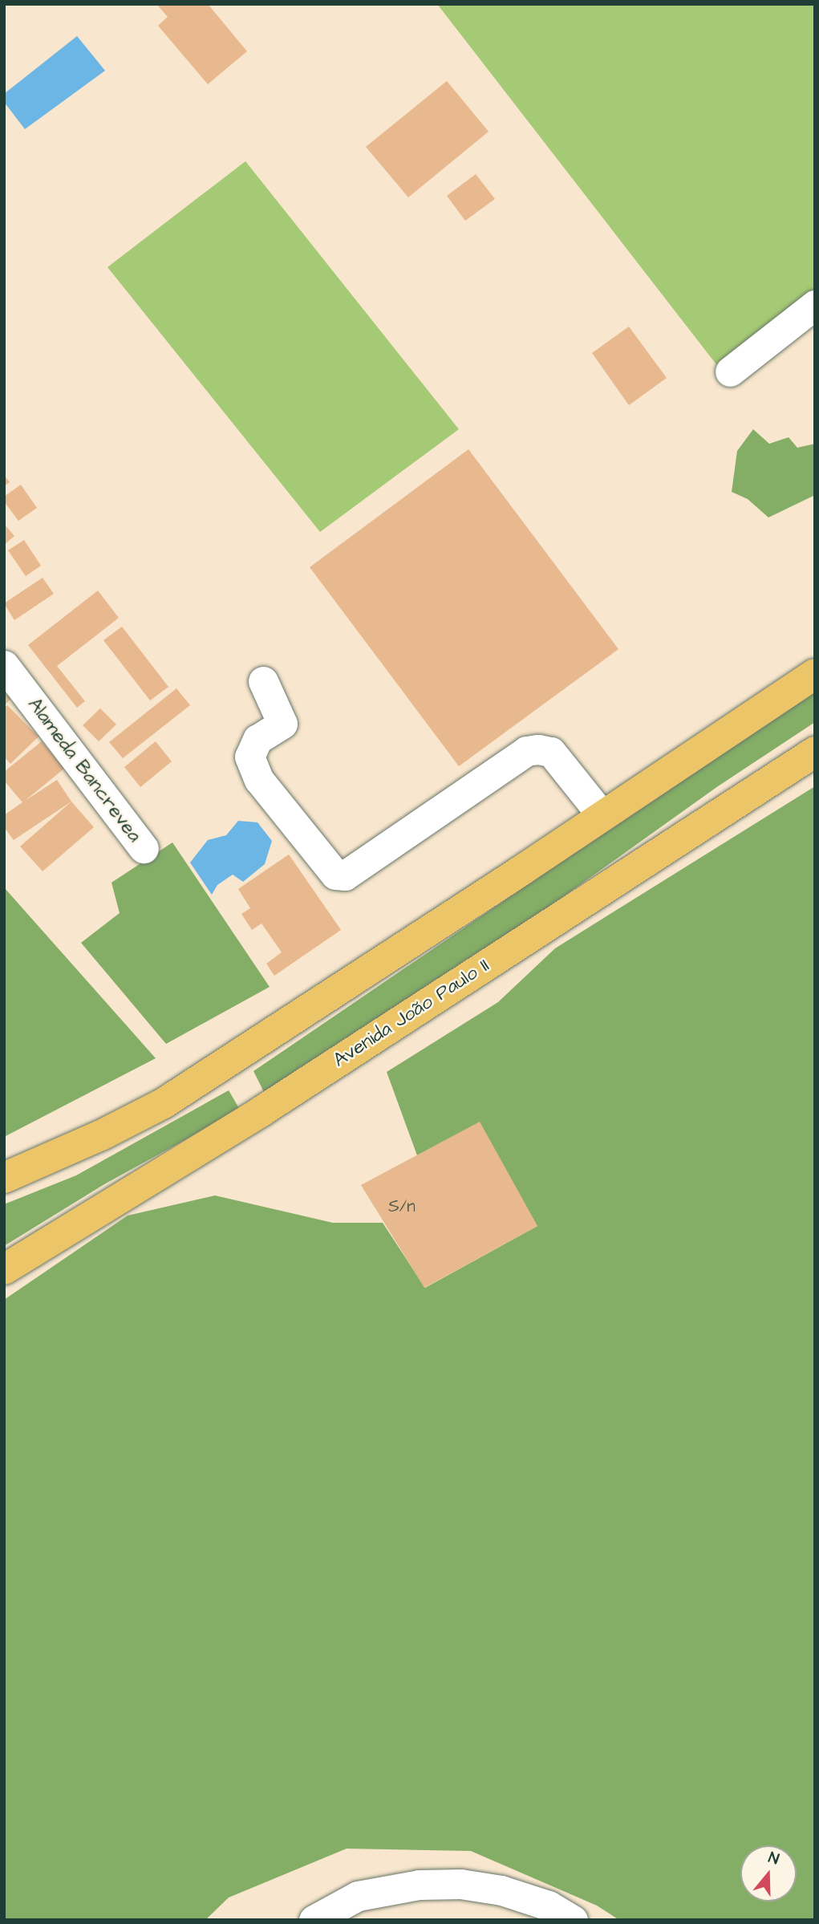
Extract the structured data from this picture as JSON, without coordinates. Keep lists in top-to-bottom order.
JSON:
{
  "streets": {
    "main road": ["Avenida João Paulo II"],
    "street": ["Alameda Bancrevea"]
  },
  "house_numbers": ["S/n"],
  "north": "top"
}
